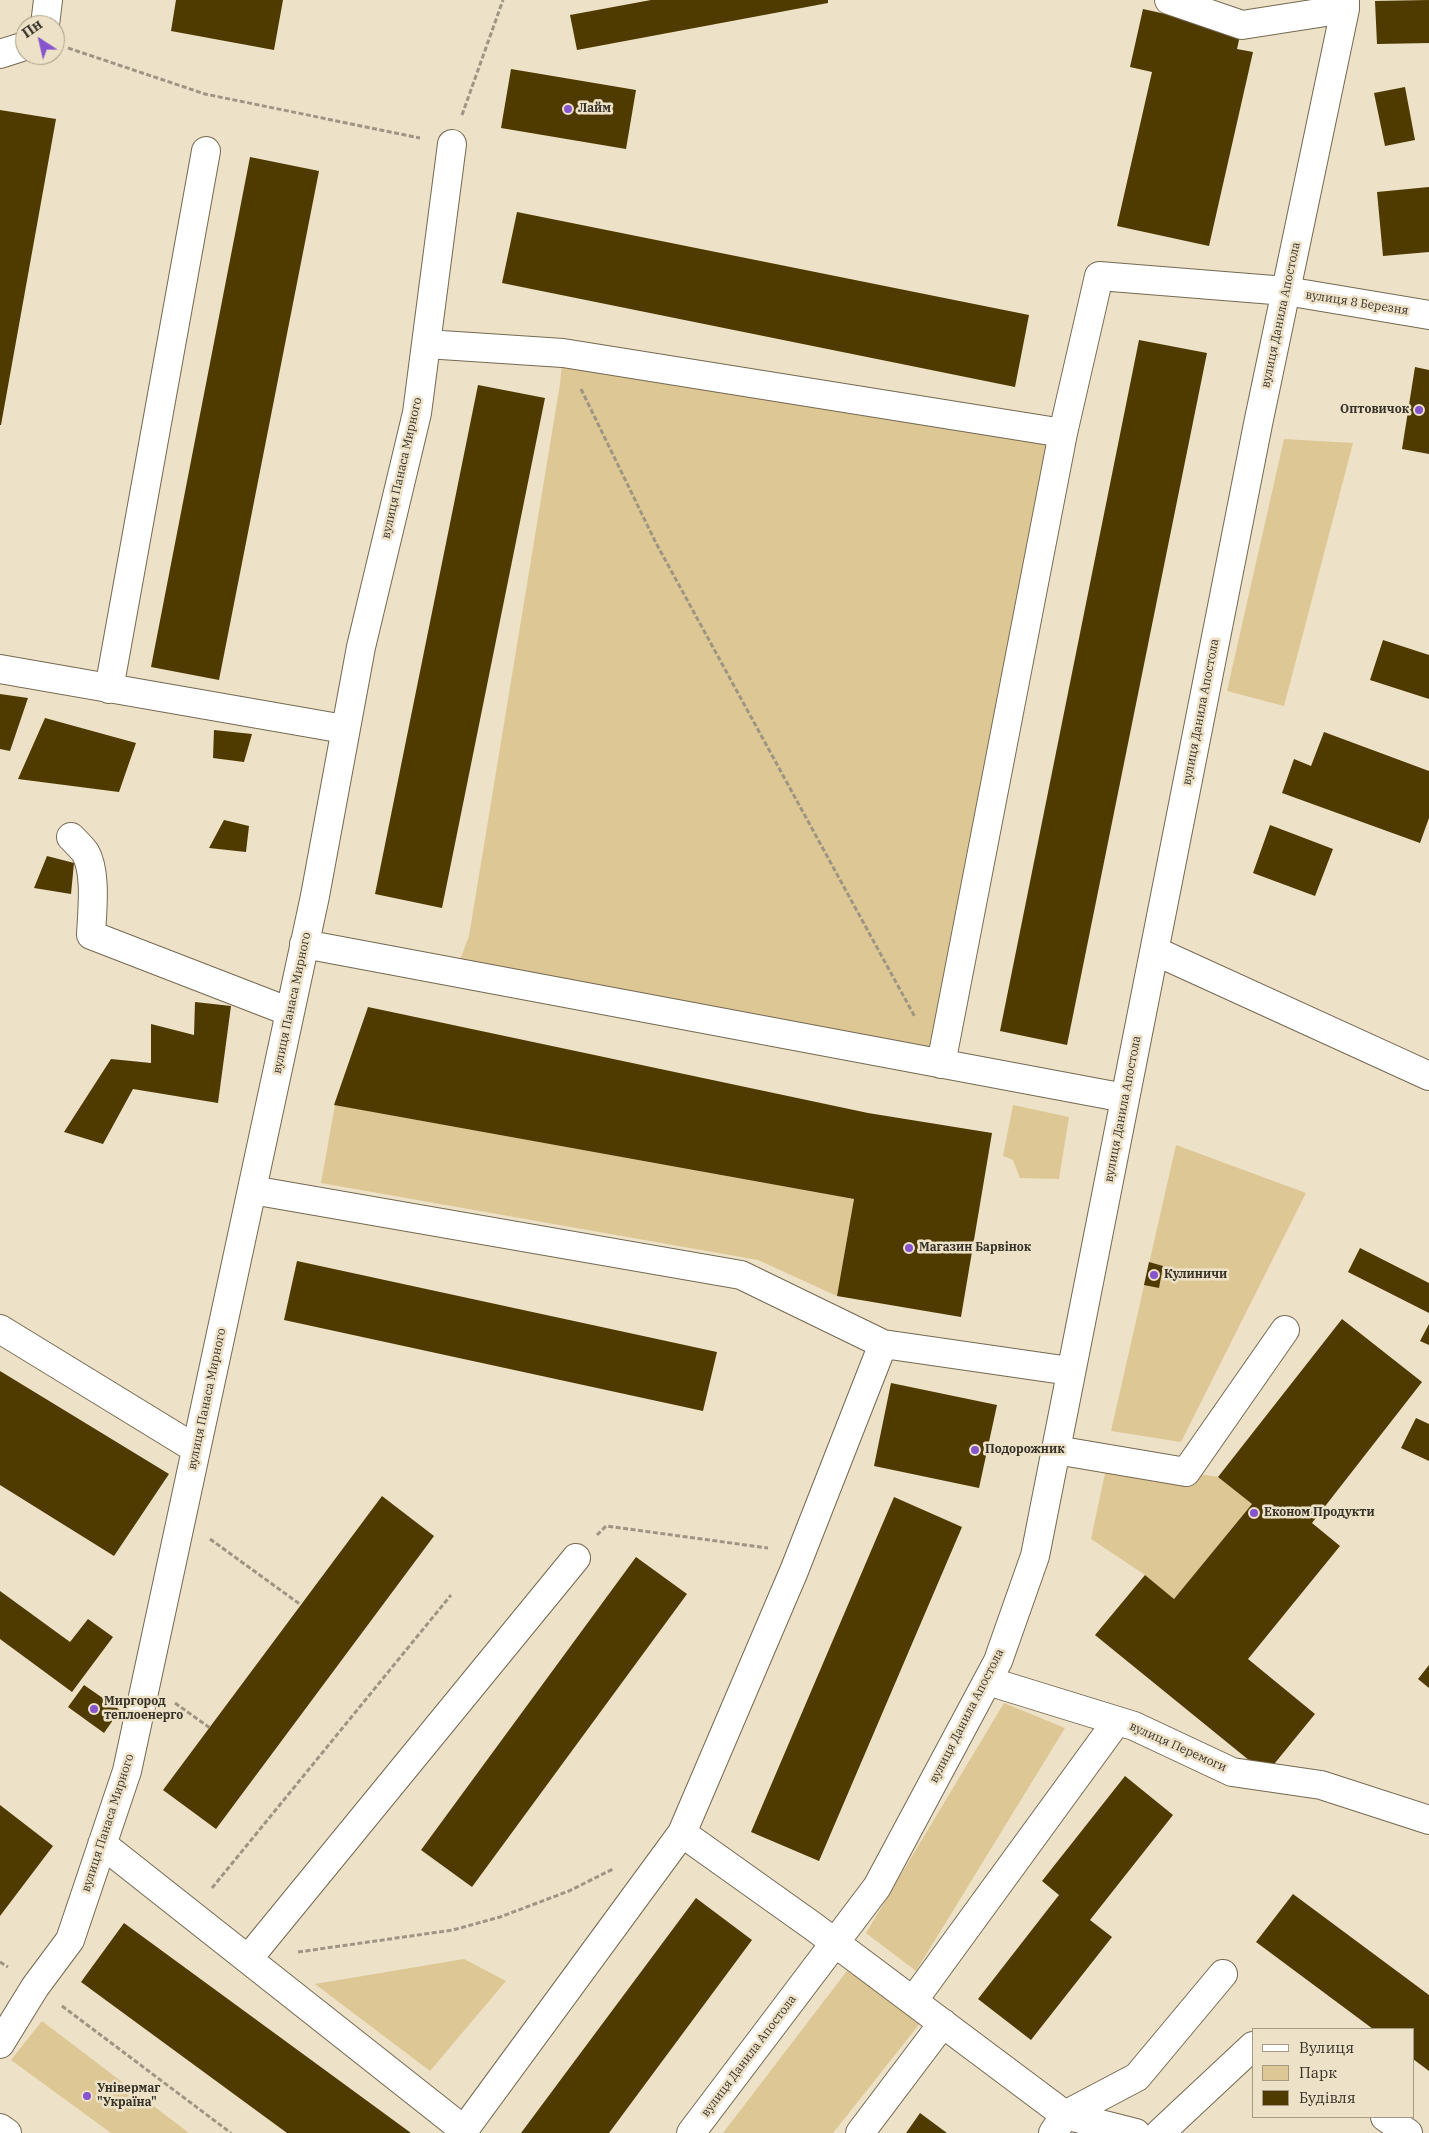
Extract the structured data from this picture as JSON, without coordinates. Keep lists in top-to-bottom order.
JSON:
{
  "streets": {
    "street": [
      "вулиця 8 Березня",
      "вулиця Данила Апостола",
      "вулиця Панаса Мирного",
      "вулиця Перемоги"
    ]
  },
  "crossings": [
    ["вулиця 8 Березня", "вулиця Данила Апостола"],
    ["вулиця Данила Апостола", "вулиця Перемоги"]
  ],
  "places": [
    "Лайм",
    "Оптовичок",
    "Магазин Барвінок",
    "Кулиничи",
    "Подорожник",
    "Економ Продукти",
    "Миргород теплоенерго",
    "Універмаг \"Україна\""
  ],
  "legend": ["Вулиця", "Парк", "Будівля"],
  "north": "top left"
}
